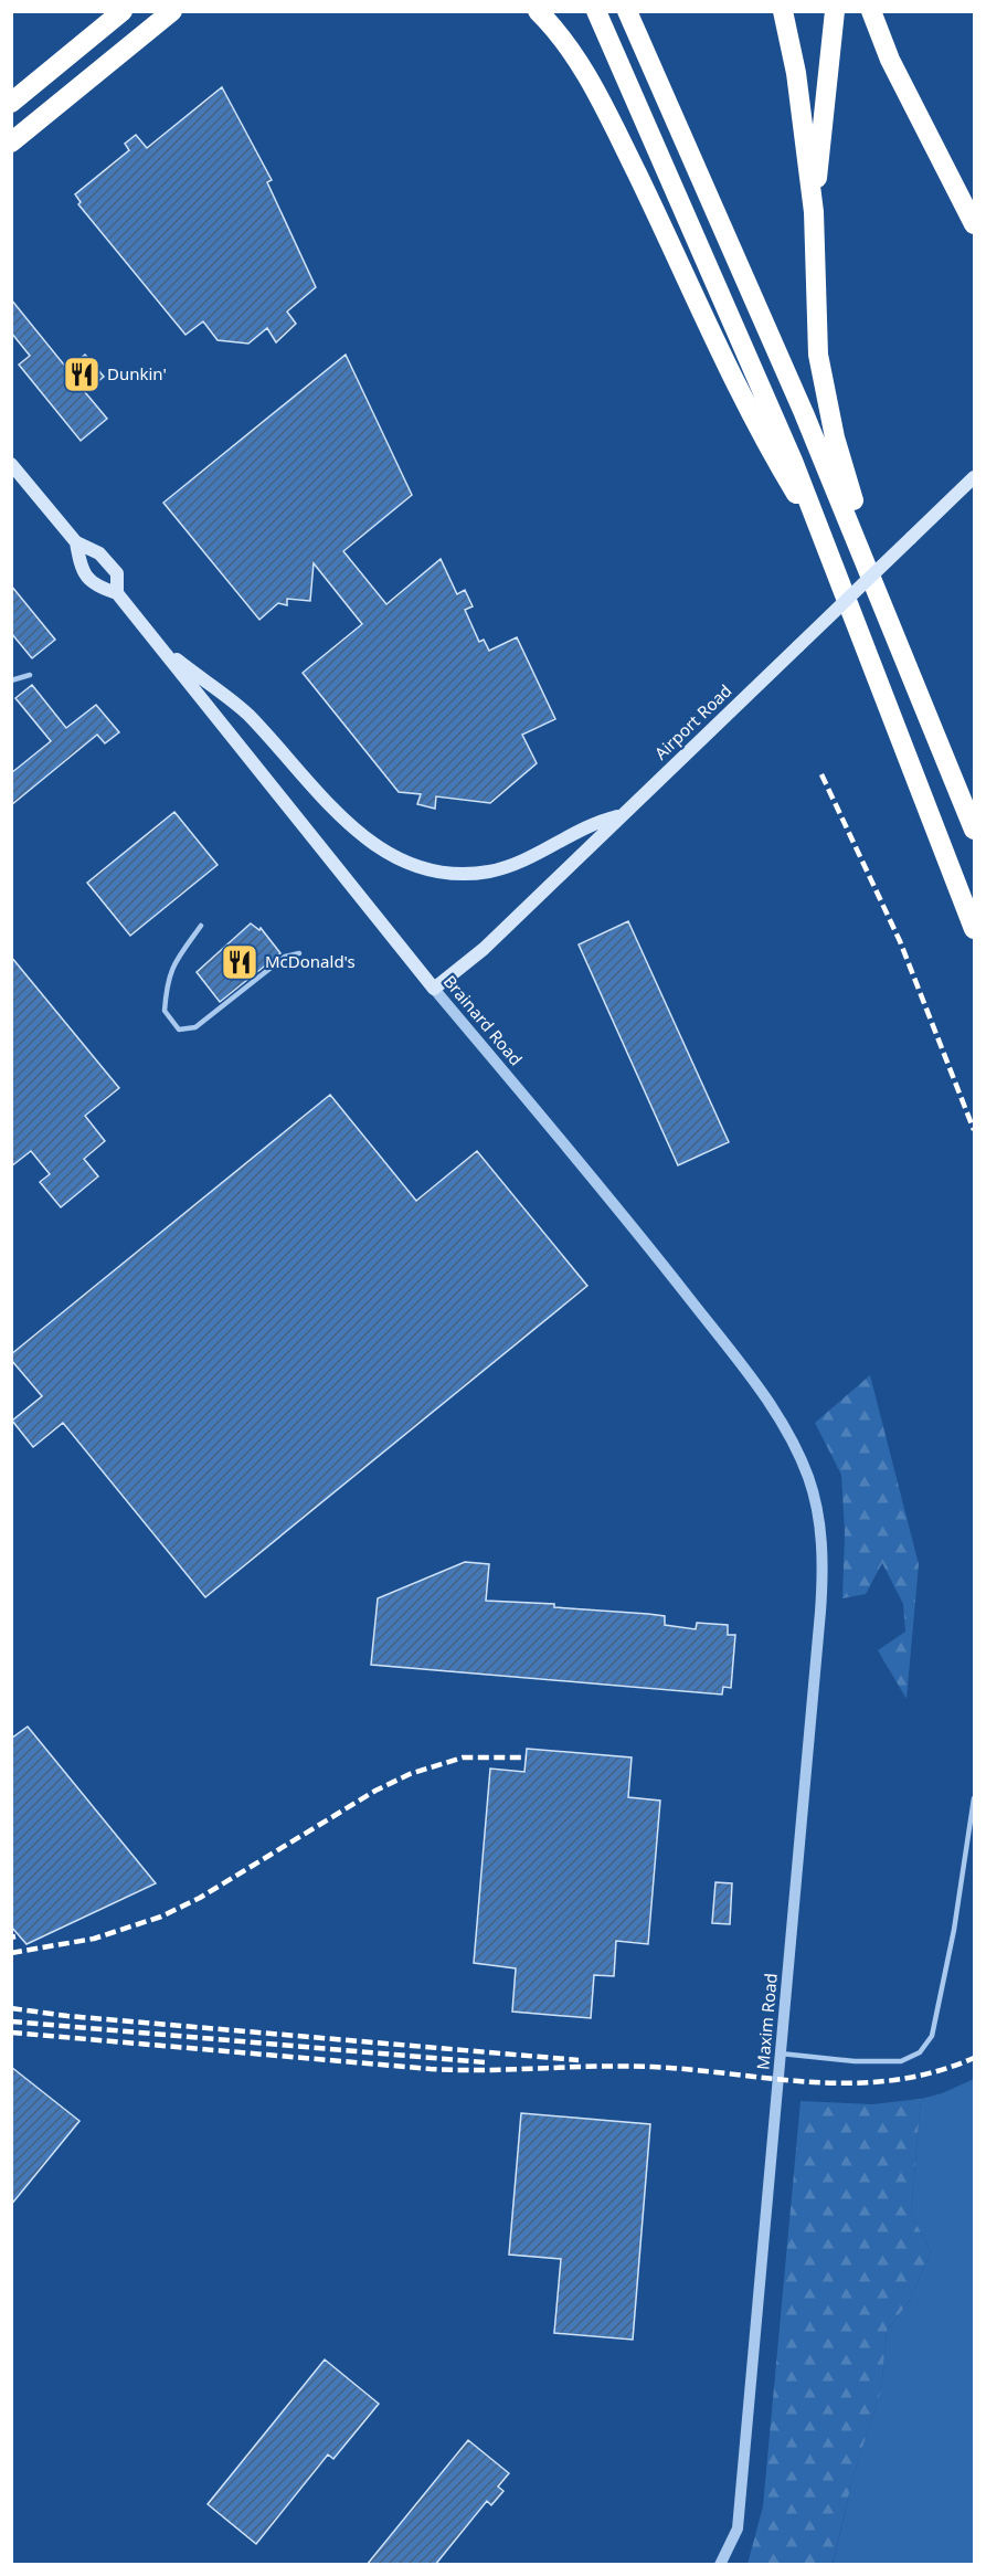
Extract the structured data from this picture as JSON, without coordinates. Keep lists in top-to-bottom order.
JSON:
{
  "streets": {
    "main road": ["Airport Road", "Brainard Road"],
    "street": ["Maxim Road"]
  },
  "crossings": [
    ["Airport Road", "Brainard Road"],
    ["Brainard Road", "Maxim Road"]
  ],
  "places": {
    "restaurant": ["Dunkin'", "McDonald's"]
  }
}
